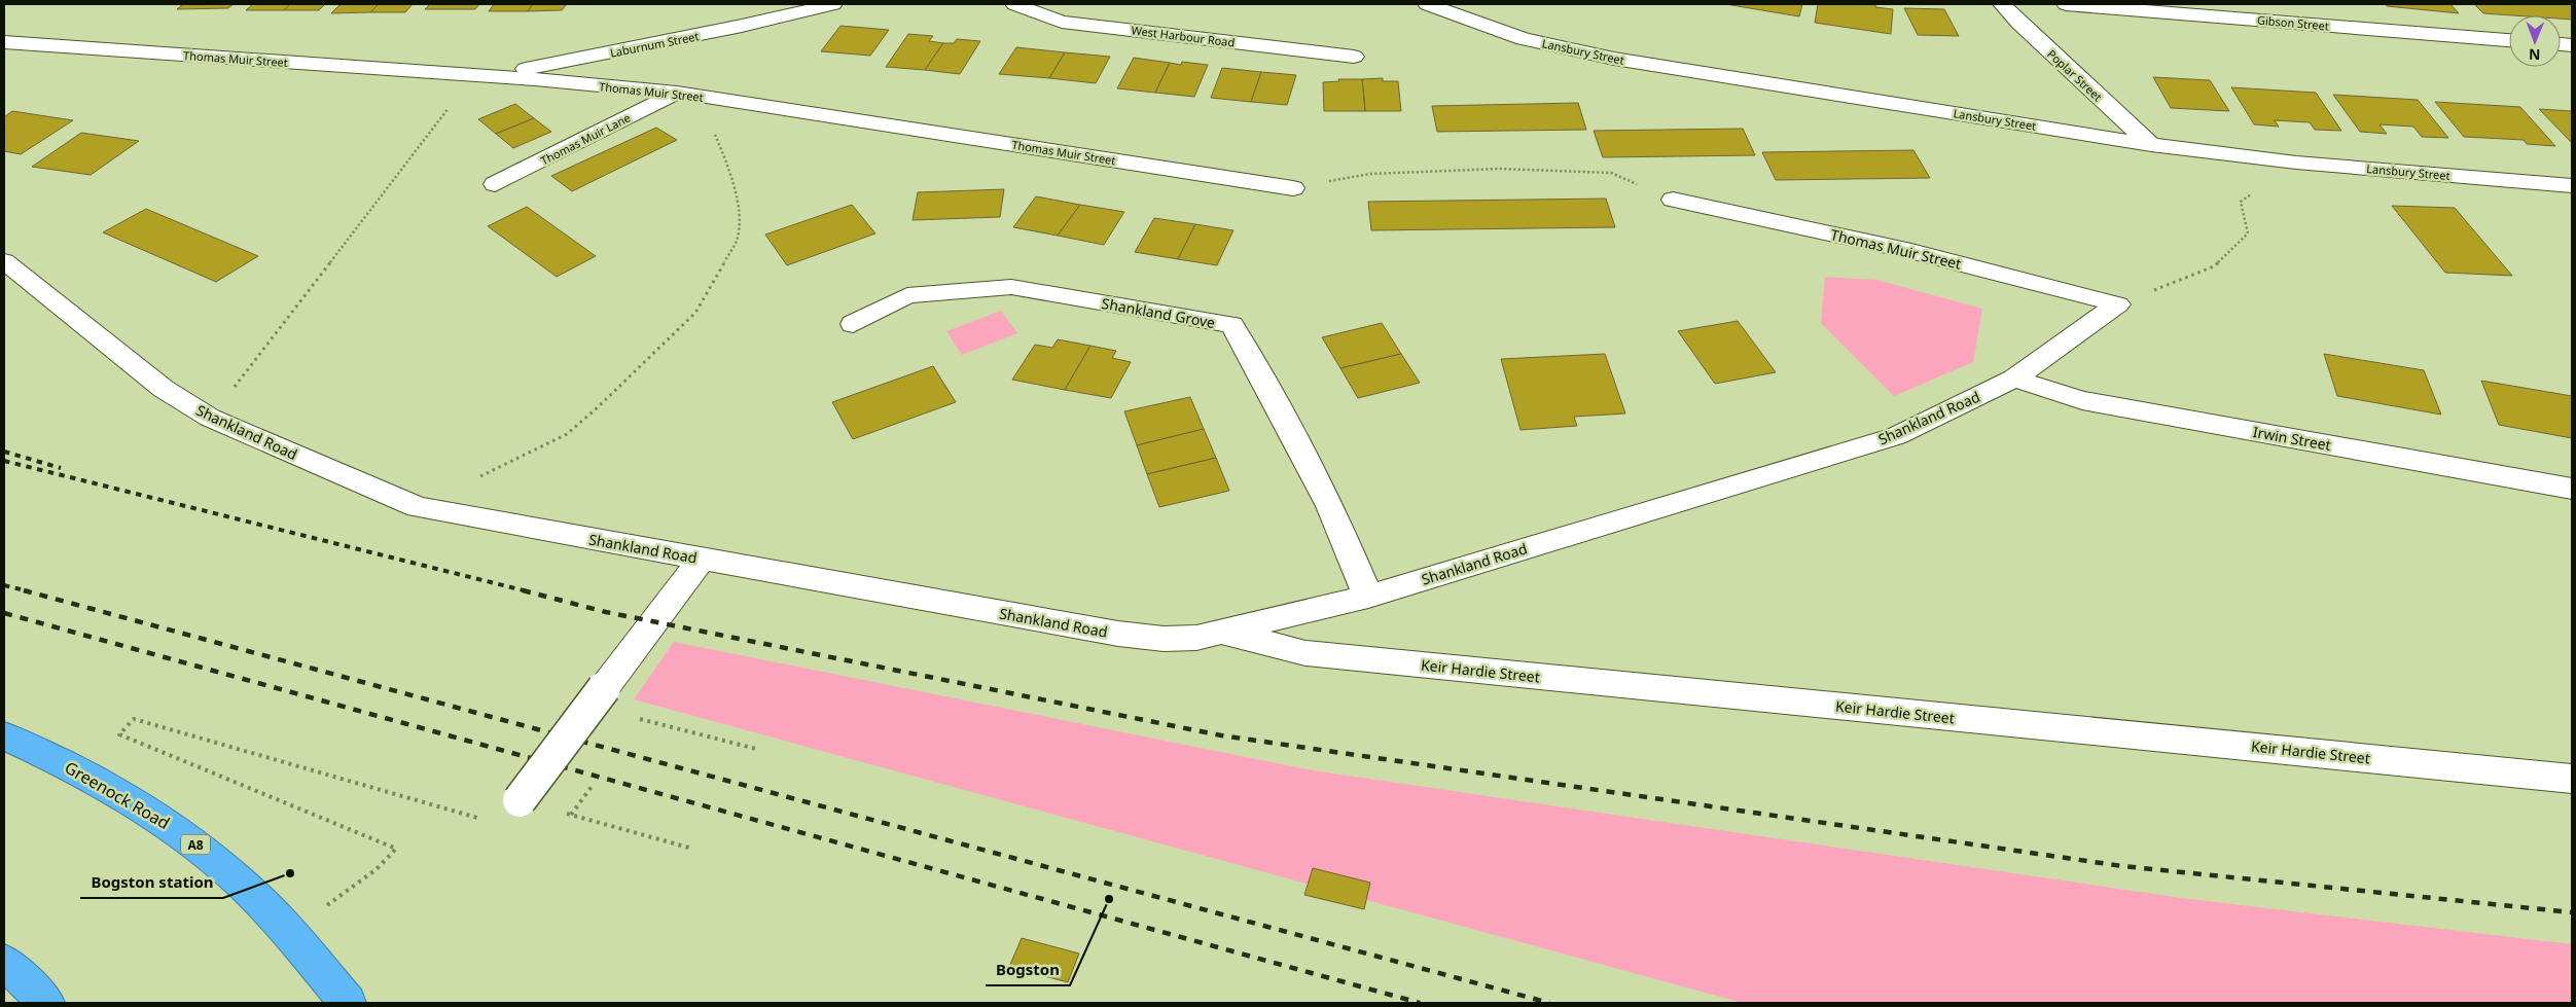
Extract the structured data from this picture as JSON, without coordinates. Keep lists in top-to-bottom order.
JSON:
{
  "streets": {
    "highway": ["Greenock Road", "A8"],
    "street": [
      "Gibson Street",
      "West Harbour Road",
      "Laburnum Street",
      "Lansbury Street",
      "Thomas Muir Street",
      "Poplar Street",
      "Thomas Muir Lane",
      "Shankland Grove",
      "Shankland Road",
      "Irwin Street",
      "Keir Hardie Street"
    ]
  },
  "crossings": [
    ["Laburnum Street", "Thomas Muir Street"],
    ["Lansbury Street", "Poplar Street"],
    ["Thomas Muir Street", "Thomas Muir Lane"],
    ["Thomas Muir Street", "Shankland Road"],
    ["Shankland Grove", "Shankland Road"],
    ["Shankland Road", "Irwin Street"],
    ["Shankland Road", "Keir Hardie Street"]
  ],
  "places": ["Bogston station", "Bogston"],
  "north": "bottom"
}
